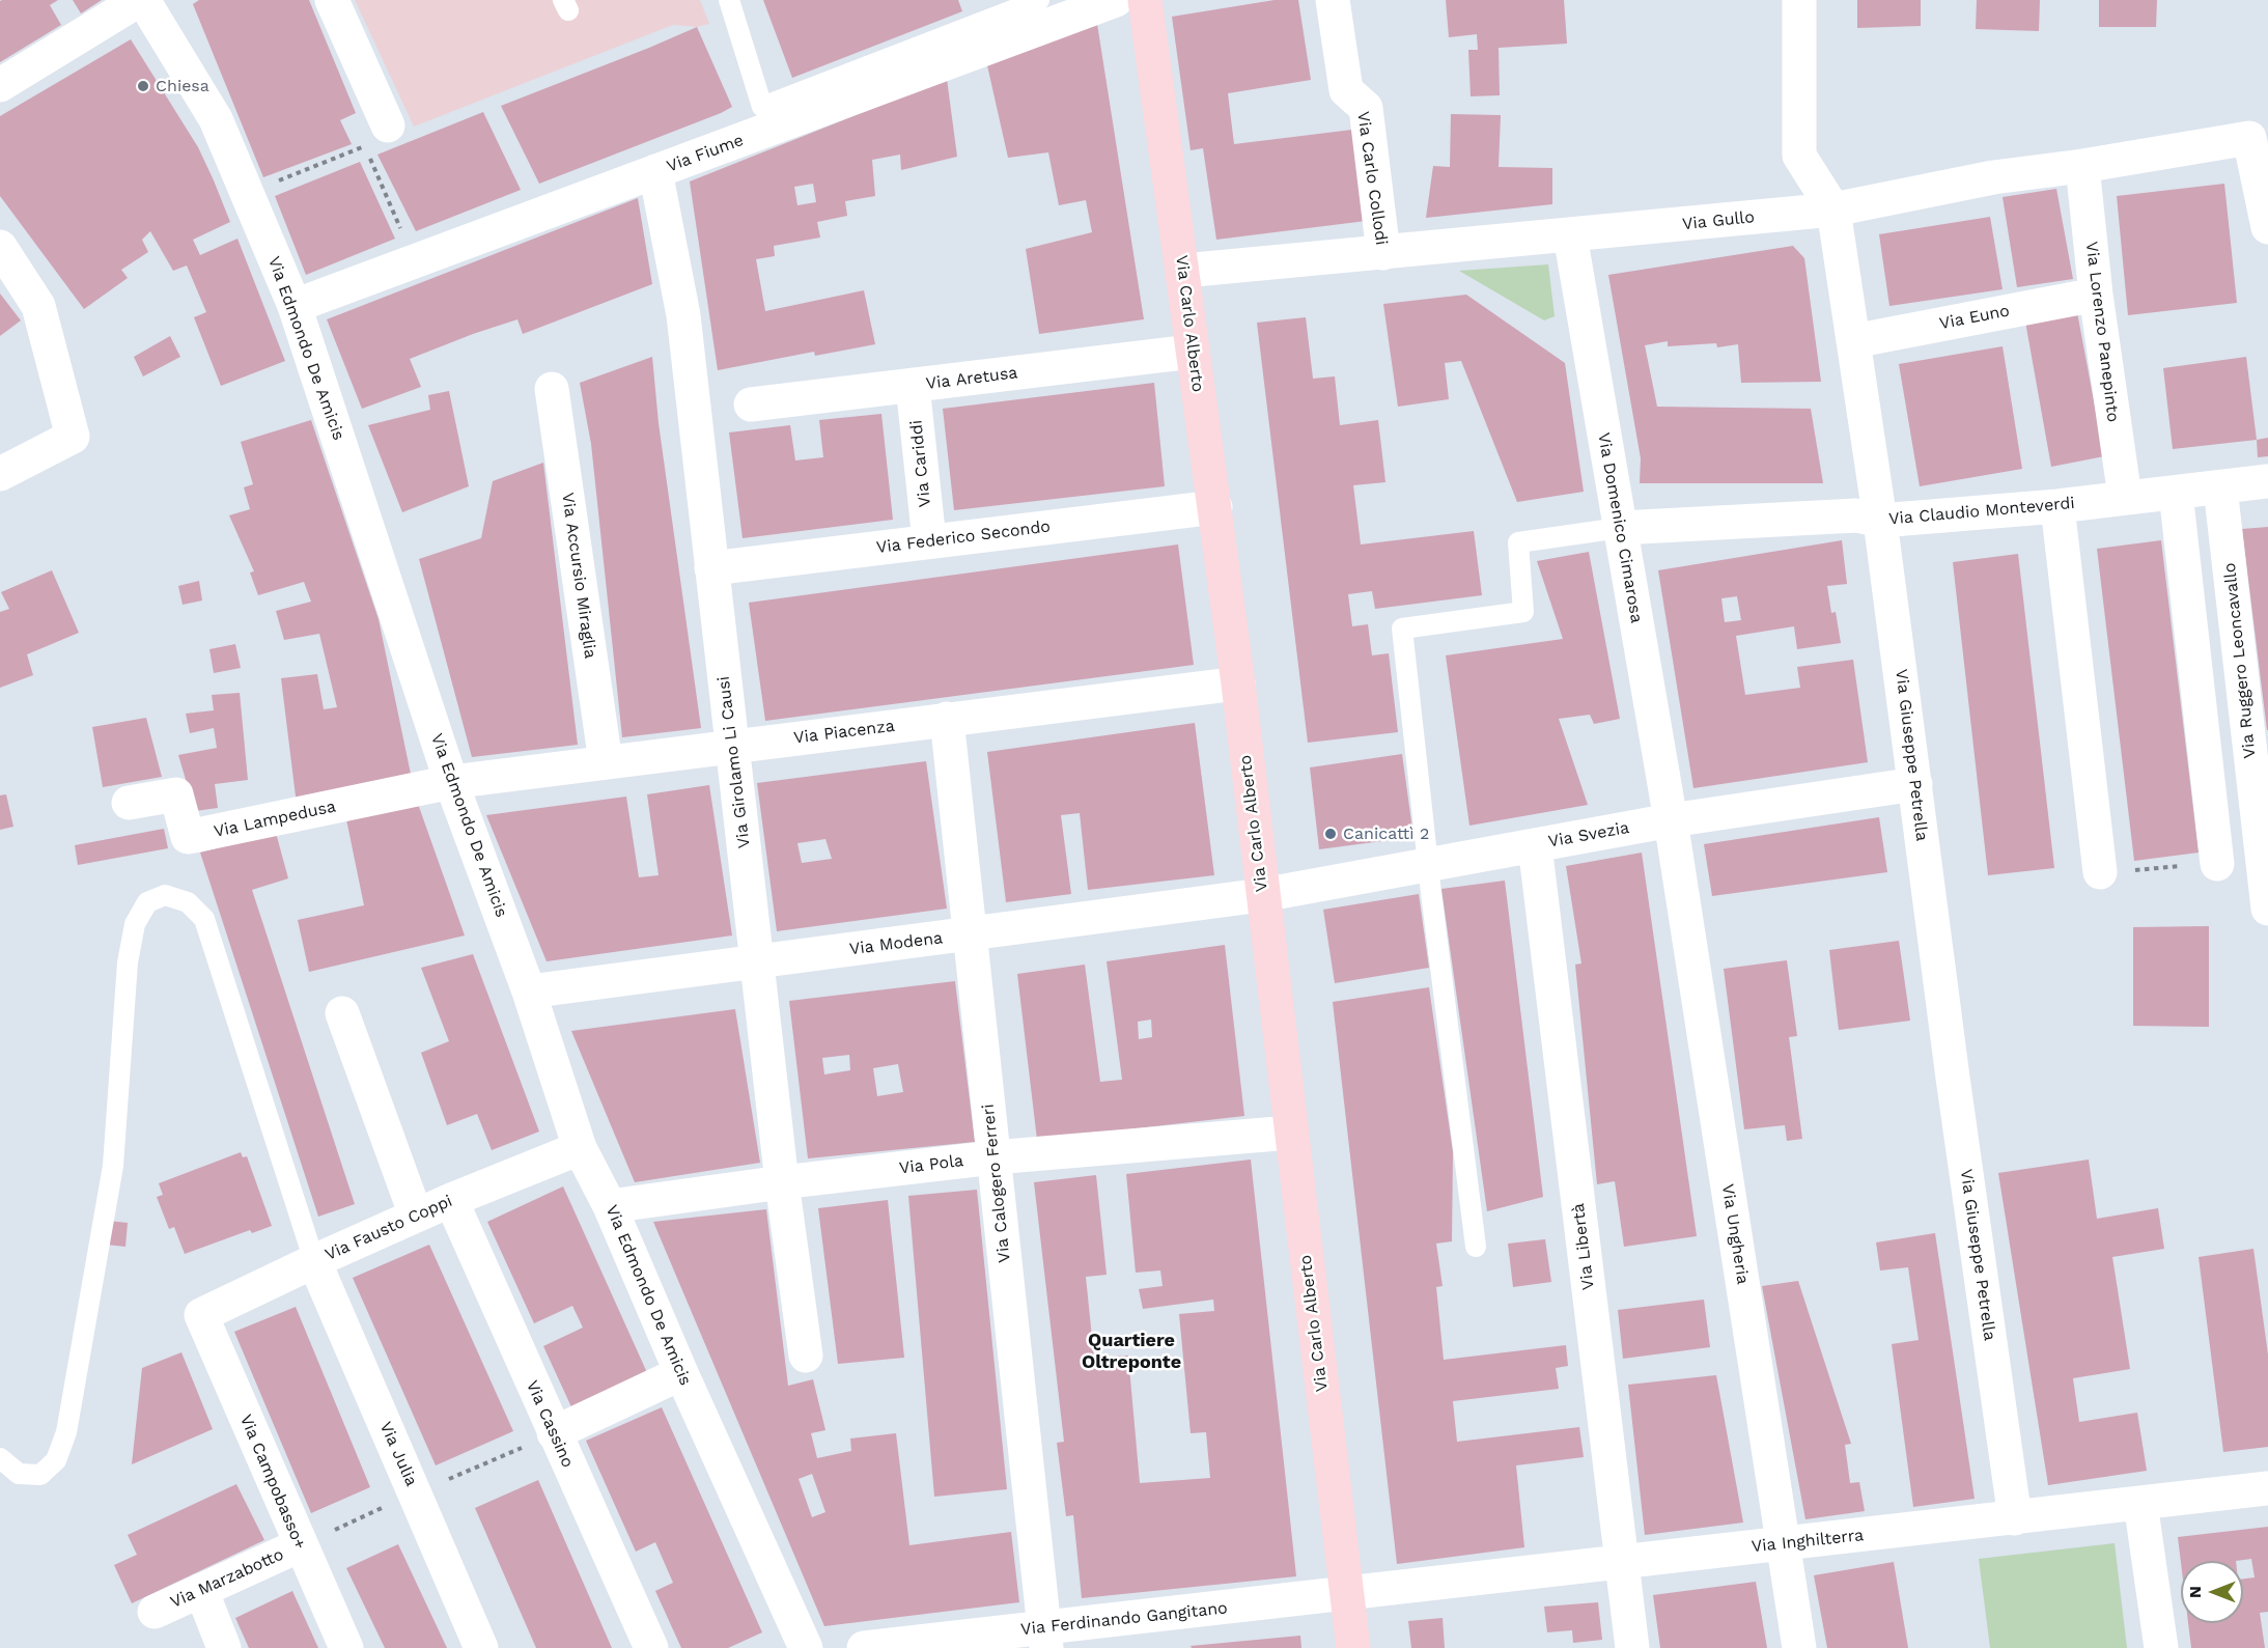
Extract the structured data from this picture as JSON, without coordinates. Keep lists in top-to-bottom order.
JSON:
{
  "streets": {
    "main road": ["Via Carlo Alberto"],
    "street": [
      "Via Fiume",
      "Via Carlo Collodi",
      "Via Gullo",
      "Via Euno",
      "Via Lorenzo Panepinto",
      "Via Edmondo De Amicis",
      "Via Aretusa",
      "Via Cariddi",
      "Via Claudio Monteverdi",
      "Via Domenico Cimarosa",
      "Via Federico Secondo",
      "Via Accursio Miraglia",
      "Via Ruggero Leoncavallo",
      "Via Piacenza",
      "Via Giuseppe Petrella",
      "Via Girolamo Li Causi",
      "Via Lampedusa",
      "Via Svezia",
      "Via Modena",
      "Via Pola",
      "Via Calogero Ferreri",
      "Via Fausto Coppi",
      "Via Ungheria",
      "Via Libertà",
      "Via Cassino",
      "Via Julia",
      "Via Campobasso+",
      "Via Inghilterra",
      "Via Marzabotto",
      "Via Ferdinando Gangitano"
    ]
  },
  "crossings": [
    ["Via Fiume", "Via Edmondo De Amicis"],
    ["Via Fiume", "Via Girolamo Li Causi"],
    ["Via Carlo Collodi", "Via Gullo"],
    ["Via Gullo", "Via Carlo Alberto"],
    ["Via Gullo", "Via Lorenzo Panepinto"],
    ["Via Gullo", "Via Domenico Cimarosa"],
    ["Via Gullo", "Via Giuseppe Petrella"],
    ["Via Euno", "Via Lorenzo Panepinto"],
    ["Via Euno", "Via Giuseppe Petrella"],
    ["Via Carlo Alberto", "Via Aretusa"],
    ["Via Carlo Alberto", "Via Federico Secondo"],
    ["Via Carlo Alberto", "Via Piacenza"],
    ["Via Carlo Alberto", "Via Svezia"],
    ["Via Carlo Alberto", "Via Modena"],
    ["Via Carlo Alberto", "Via Pola"],
    ["Via Carlo Alberto", "Via Inghilterra"],
    ["Via Carlo Alberto", "Via Ferdinando Gangitano"],
    ["Via Lorenzo Panepinto", "Via Claudio Monteverdi"],
    ["Via Edmondo De Amicis", "Via Piacenza"],
    ["Via Edmondo De Amicis", "Via Lampedusa"],
    ["Via Edmondo De Amicis", "Via Modena"],
    ["Via Edmondo De Amicis", "Via Pola"],
    ["Via Edmondo De Amicis", "Via Fausto Coppi"],
    ["Via Aretusa", "Via Cariddi"],
    ["Via Cariddi", "Via Federico Secondo"],
    ["Via Claudio Monteverdi", "Via Domenico Cimarosa"],
    ["Via Claudio Monteverdi", "Via Ruggero Leoncavallo"],
    ["Via Claudio Monteverdi", "Via Giuseppe Petrella"],
    ["Via Domenico Cimarosa", "Via Svezia"],
    ["Via Domenico Cimarosa", "Via Ungheria"],
    ["Via Federico Secondo", "Via Girolamo Li Causi"],
    ["Via Accursio Miraglia", "Via Piacenza"],
    ["Via Piacenza", "Via Girolamo Li Causi"],
    ["Via Piacenza", "Via Lampedusa"],
    ["Via Piacenza", "Via Calogero Ferreri"],
    ["Via Giuseppe Petrella", "Via Svezia"],
    ["Via Giuseppe Petrella", "Via Inghilterra"],
    ["Via Girolamo Li Causi", "Via Modena"],
    ["Via Girolamo Li Causi", "Via Pola"],
    ["Via Svezia", "Via Modena"],
    ["Via Svezia", "Via Ungheria"],
    ["Via Svezia", "Via Libertà"],
    ["Via Modena", "Via Calogero Ferreri"],
    ["Via Pola", "Via Calogero Ferreri"],
    ["Via Calogero Ferreri", "Via Ferdinando Gangitano"],
    ["Via Fausto Coppi", "Via Cassino"],
    ["Via Fausto Coppi", "Via Julia"],
    ["Via Fausto Coppi", "Via Campobasso+"],
    ["Via Ungheria", "Via Inghilterra"],
    ["Via Libertà", "Via Inghilterra"],
    ["Via Campobasso+", "Via Marzabotto"],
    ["Via Inghilterra", "Via Ferdinando Gangitano"]
  ],
  "districts": ["Quartiere Oltreponte"],
  "places": ["Chiesa", "Canicattì 2"],
  "north": "left"
}
